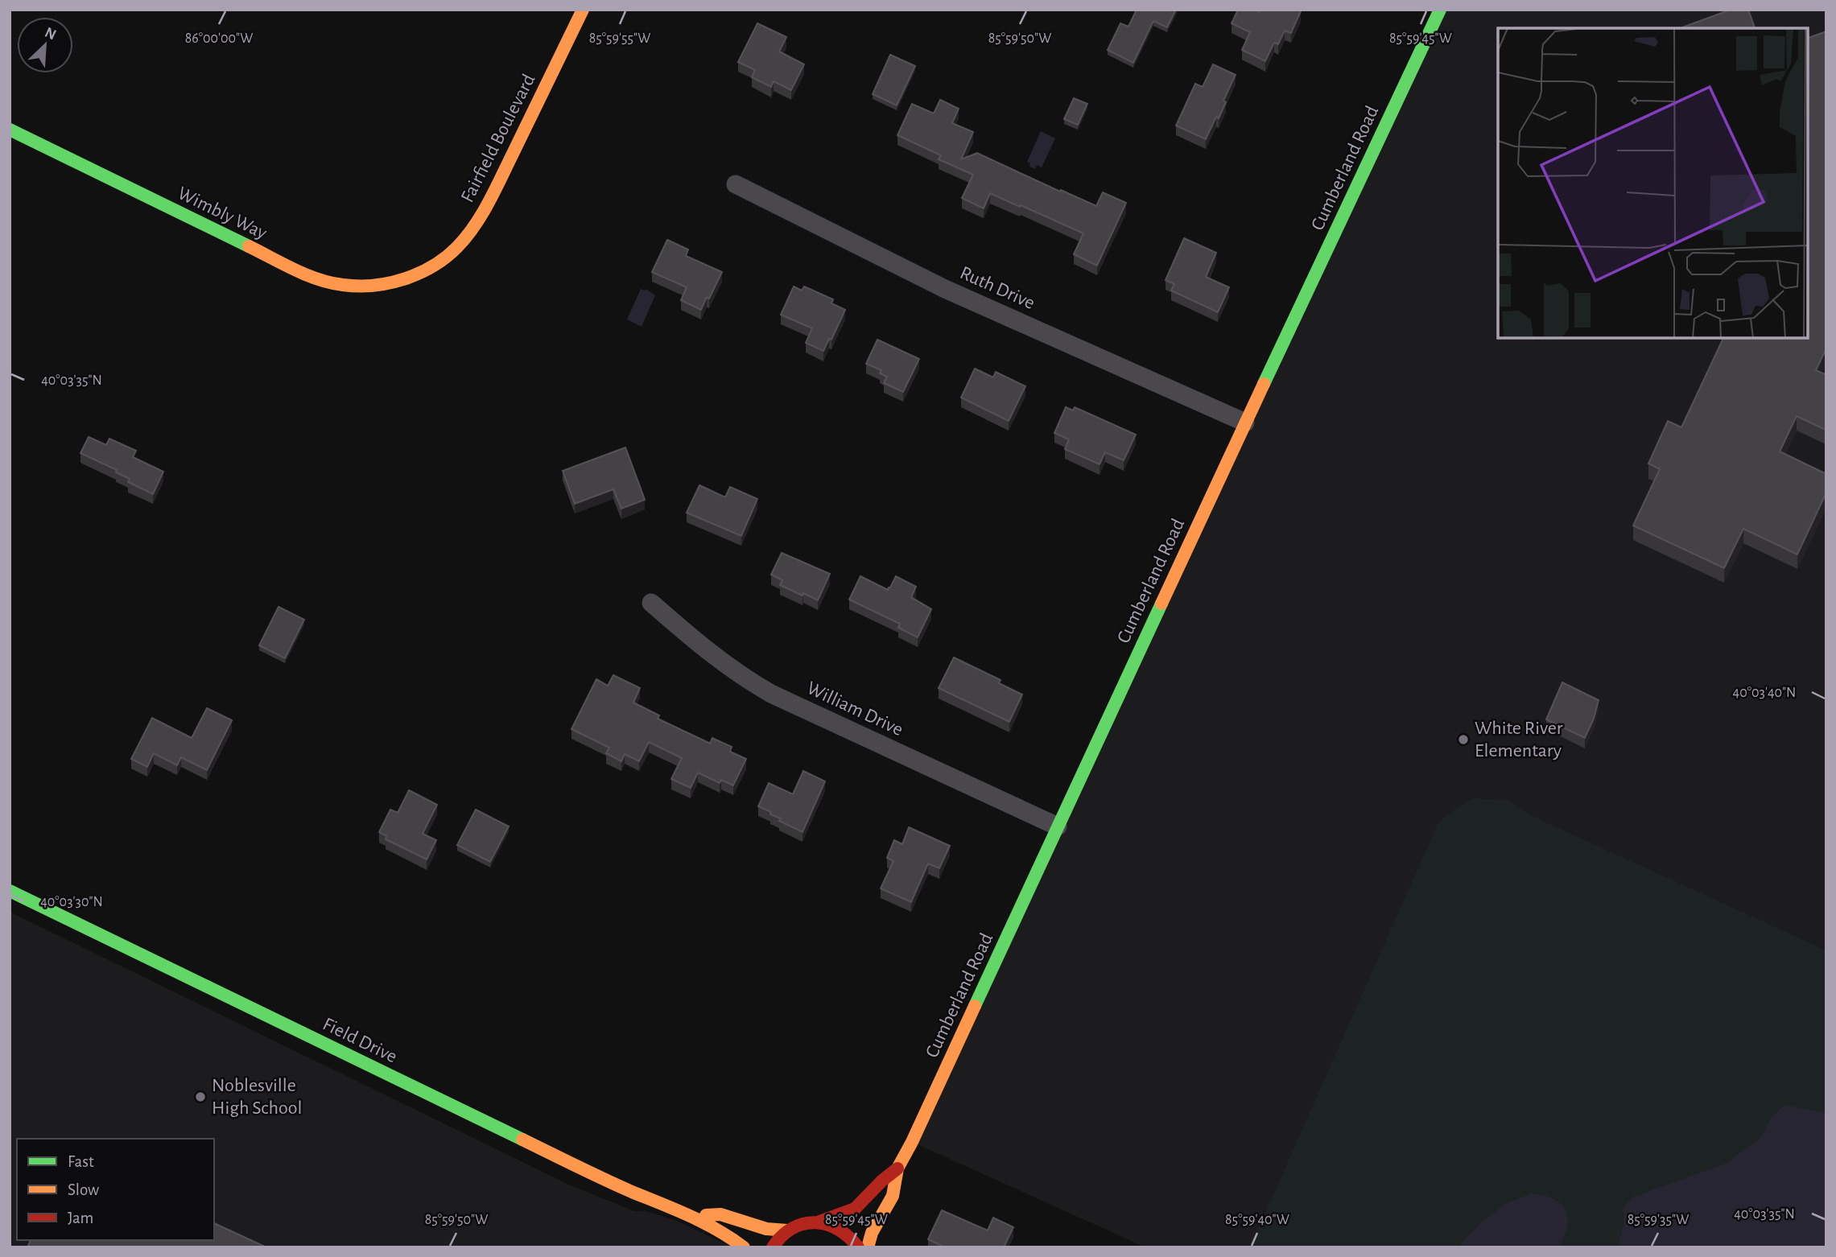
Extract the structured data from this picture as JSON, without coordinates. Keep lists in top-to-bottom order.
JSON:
{
  "streets": {
    "street": [
      "Fairfield Boulevard",
      "Cumberland Road",
      "Wimbly Way",
      "Ruth Drive",
      "William Drive",
      "Field Drive"
    ]
  },
  "crossings": [
    ["Fairfield Boulevard", "Wimbly Way"],
    ["Cumberland Road", "Ruth Drive"],
    ["Cumberland Road", "William Drive"]
  ],
  "places": ["White River Elementary", "Noblesville High School"],
  "legend": ["Fast", "Slow", "Jam"],
  "north": "top right",
  "coordinates": [
    "86°00'00\"W",
    "85°59'55\"W",
    "85°59'50\"W",
    "85°59'45\"W",
    "40°03'35\"N",
    "40°03'40\"N",
    "40°03'30\"N",
    "85°59'40\"W",
    "85°59'35\"W"
  ]
}
